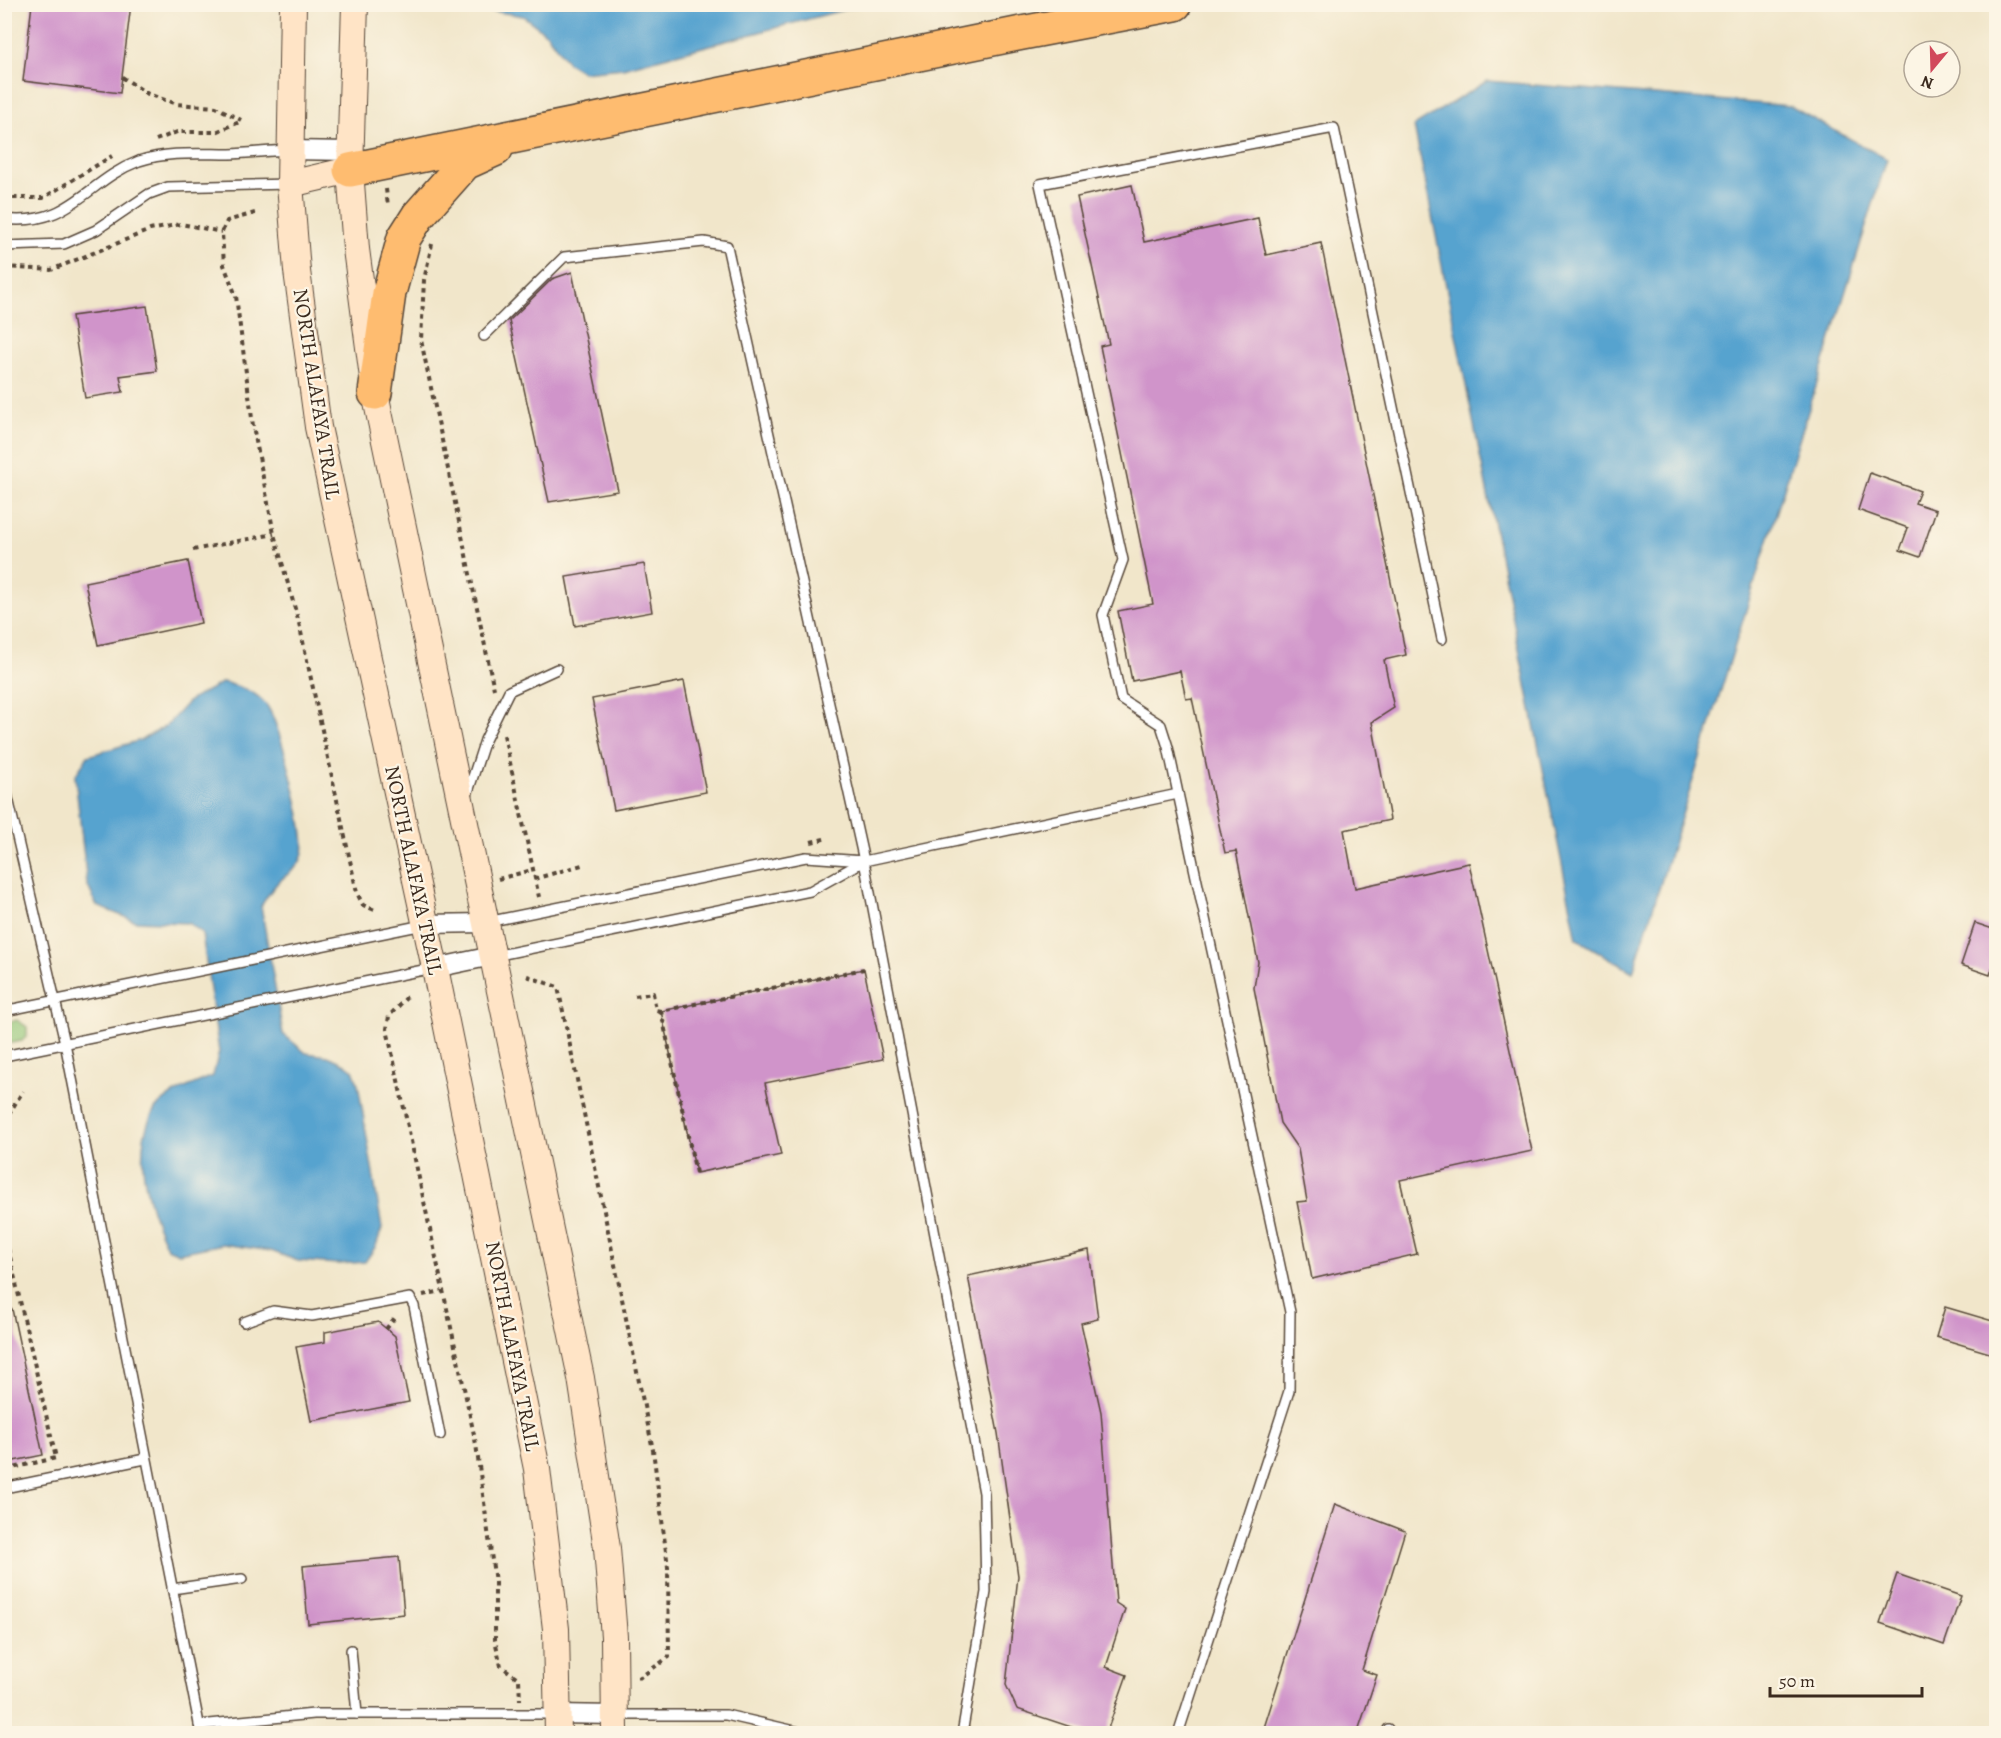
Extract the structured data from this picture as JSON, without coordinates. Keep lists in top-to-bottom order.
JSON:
{
  "streets": {
    "main road": ["NORTH ALAFAYA TRAIL"]
  },
  "scale_bar": "50 m",
  "north": "bottom"
}
